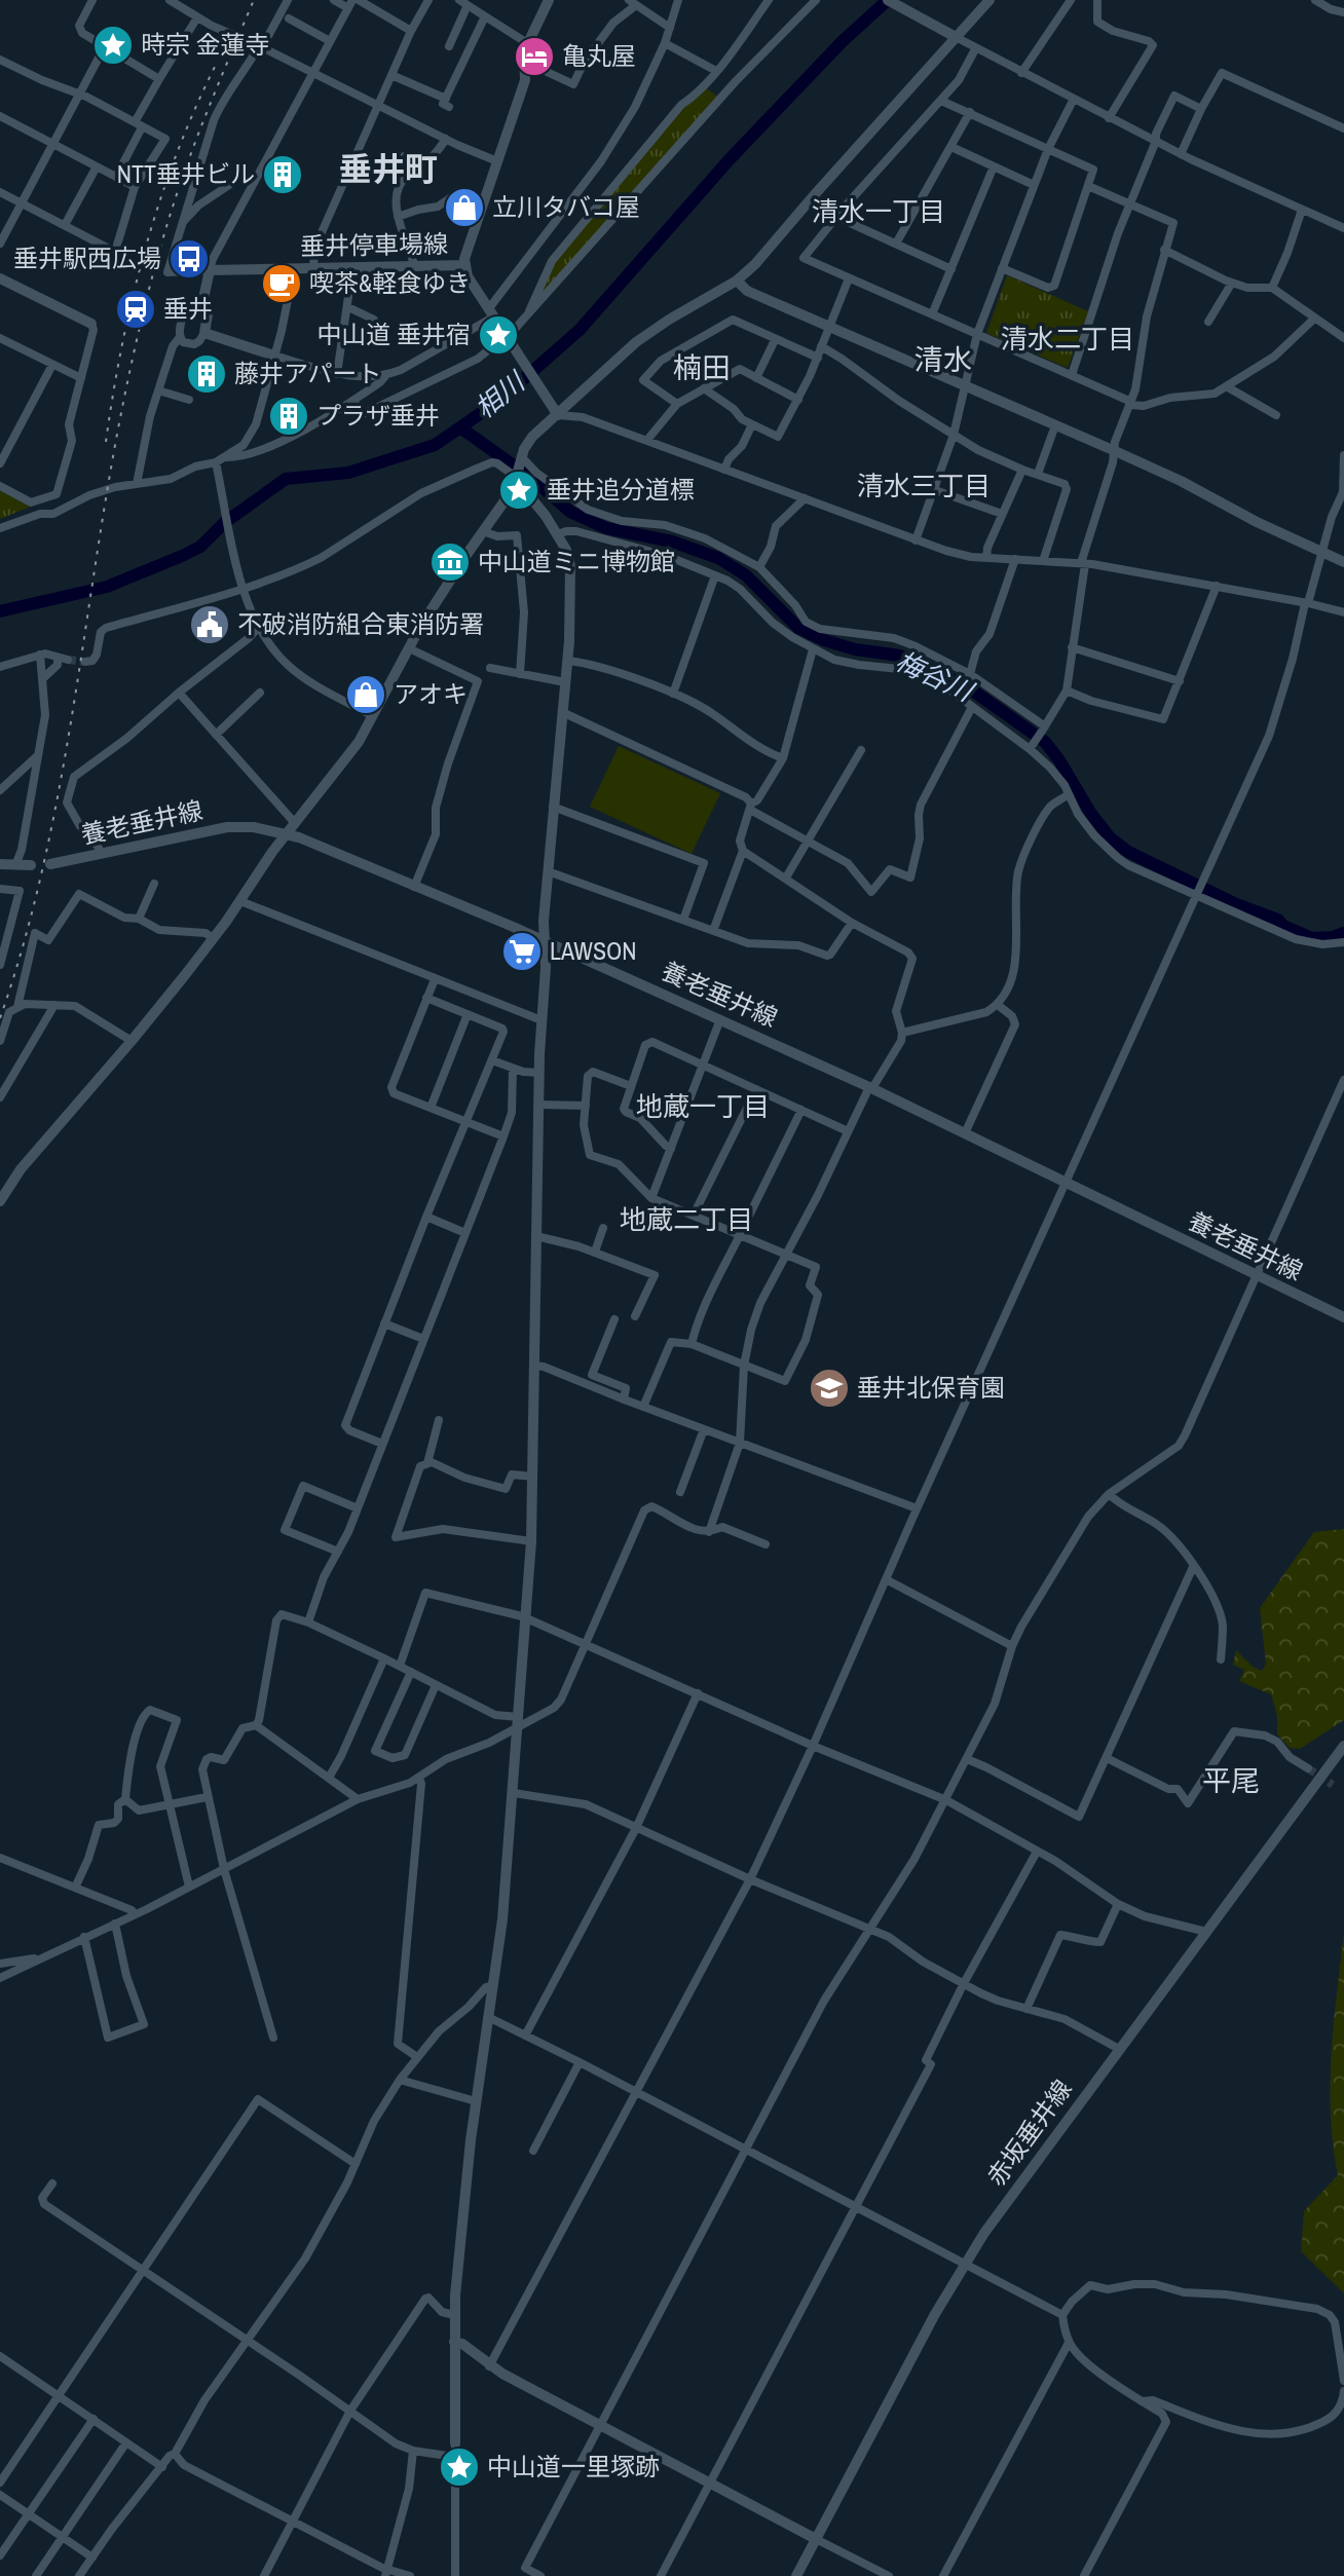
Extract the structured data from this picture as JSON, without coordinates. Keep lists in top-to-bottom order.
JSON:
{
  "streets": {
    "street": ["垂井停車場線", "養老垂井線", "赤坂垂井線"]
  },
  "districts": [
    "垂井町",
    "清水一丁目",
    "清水二丁目",
    "清水",
    "楠田",
    "清水三丁目",
    "地蔵一丁目",
    "地蔵二丁目",
    "平尾"
  ],
  "water": ["相川", "梅谷川"],
  "places": {
    "place": [
      "時宗 金蓮寺",
      "中山道 垂井宿",
      "垂井追分道標",
      "中山道一里塚跡"
    ],
    "hotel": ["亀丸屋"],
    "building": ["NTT垂井ビル", "藤井アパート", "プラザ垂井"],
    "shop": ["立川タバコ屋", "アオキ"],
    "bus stop": ["垂井駅西広場"],
    "cafe": ["喫茶&軽食ゆき"],
    "station": ["垂井"],
    "museum": ["中山道ミニ博物館"],
    "public building": ["不破消防組合東消防署"],
    "supermarket": ["LAWSON"],
    "school or university": ["垂井北保育園"]
  }
}
